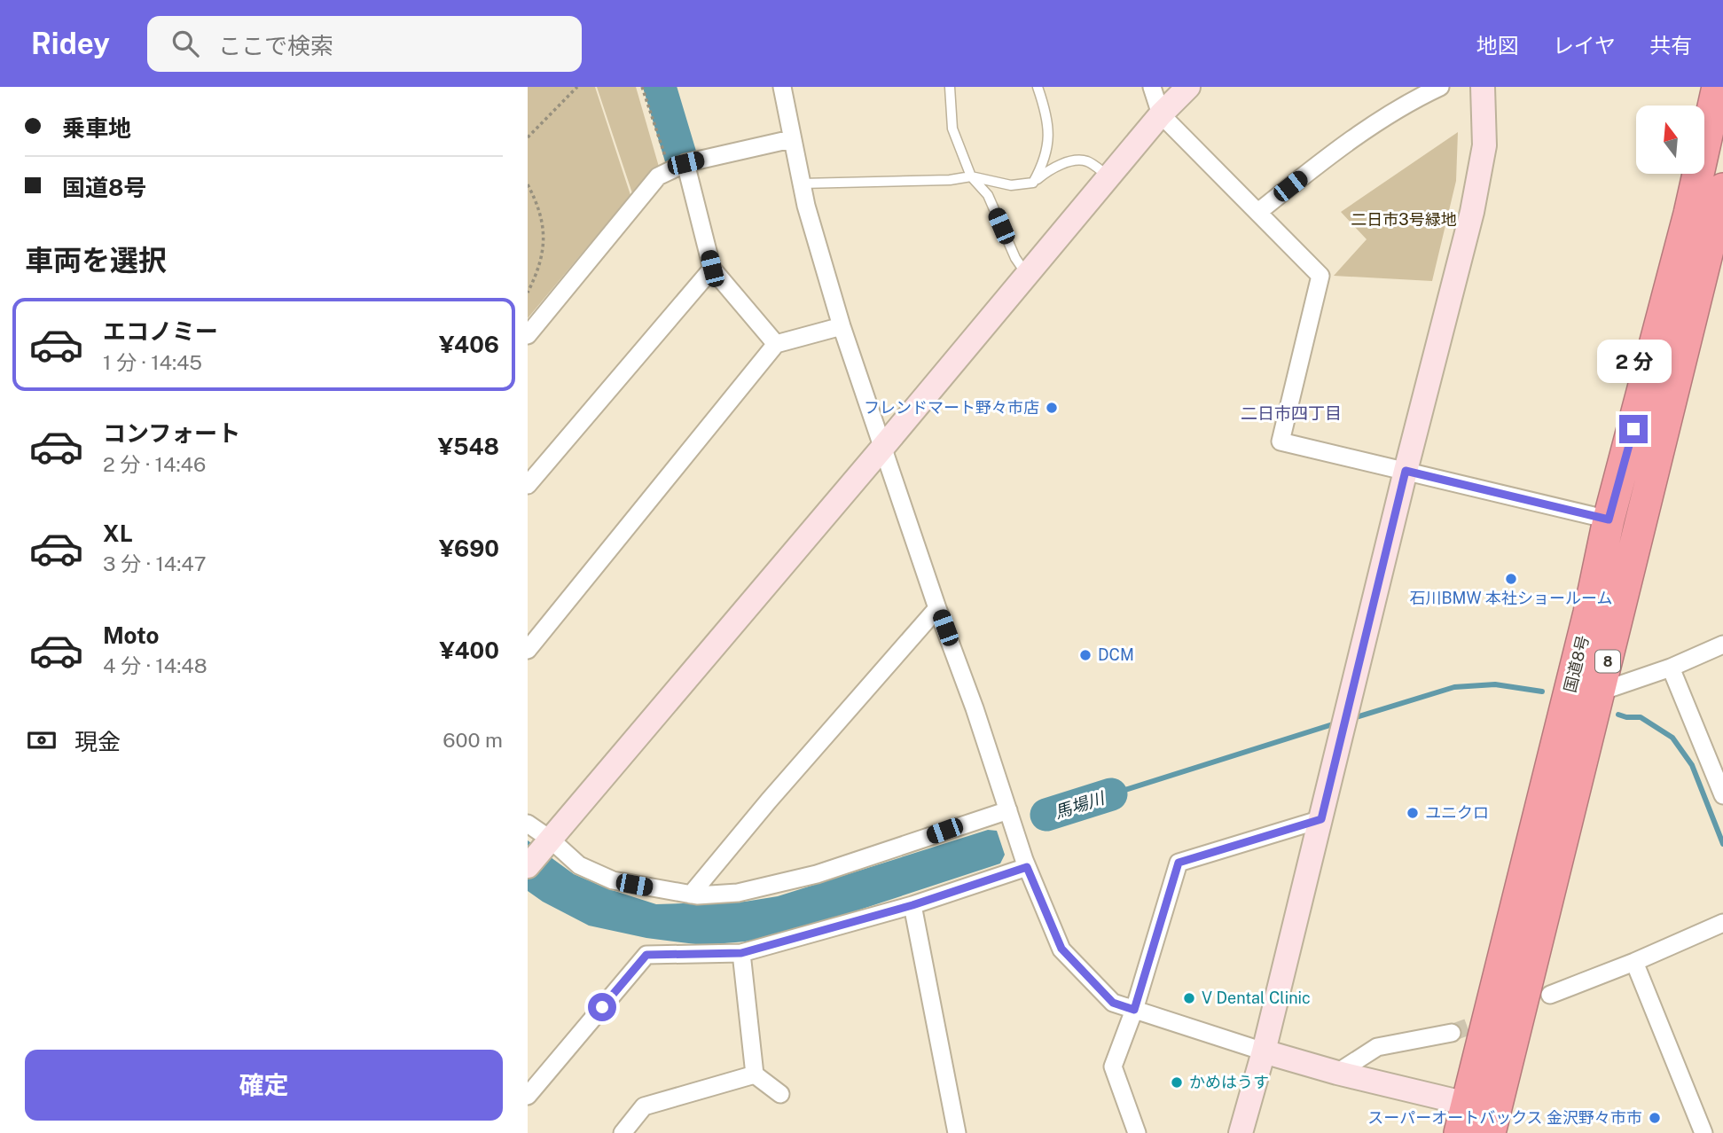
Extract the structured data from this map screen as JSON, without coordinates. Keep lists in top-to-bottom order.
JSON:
{
  "streets": {
    "highway": ["8", "国道8号"]
  },
  "districts": ["二日市四丁目"],
  "water": ["馬場川"],
  "parks": ["二日市3号緑地"],
  "places": [
    "フレンドマート野々市店",
    "石川BMW 本社ショールーム",
    "DCM",
    "ユニクロ",
    "V Dental Clinic",
    "かめはうす",
    "スーパーオートバックス 金沢野々市市"
  ],
  "north": "top",
  "page": {
    "header": "Ridey",
    "search": "ここで検索",
    "nav": ["地図", "レイヤ", "共有"],
    "banner": ["乗車地", "国道8号"],
    "heading": "車両を選択",
    "list": [
      {
        "name": "エコノミー",
        "note": "1 分 · 14:45",
        "value": "¥406"
      },
      {
        "name": "コンフォート",
        "note": "2 分 · 14:46",
        "value": "¥548"
      },
      {
        "name": "XL",
        "note": "3 分 · 14:47",
        "value": "¥690"
      },
      {
        "name": "Moto",
        "note": "4 分 · 14:48",
        "value": "¥400"
      }
    ],
    "bubble": "2 分",
    "pay": ["現金", "600 m"],
    "buttons": "確定"
  }
}
